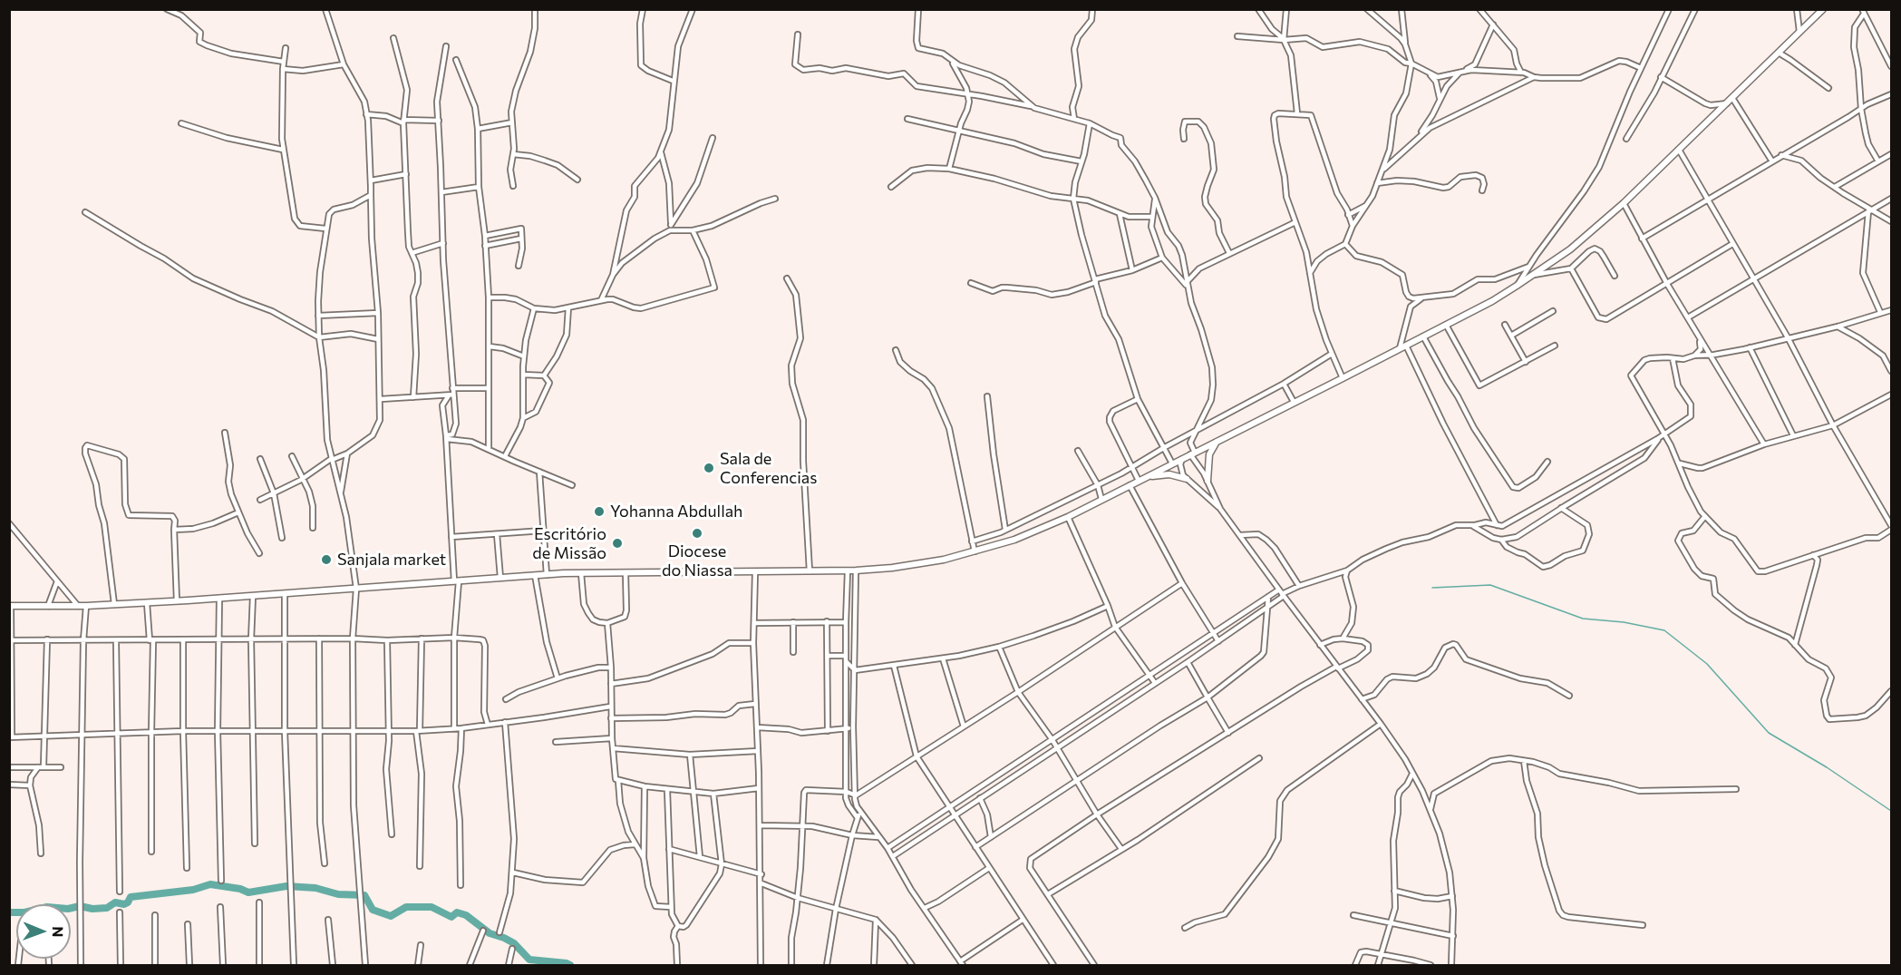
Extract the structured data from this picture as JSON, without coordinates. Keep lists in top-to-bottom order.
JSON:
{
  "places": [
    "Sala de Conferencias",
    "Yohanna Abdullah",
    "Diocese do Niassa",
    "Escritório de Missão",
    "Sanjala market"
  ],
  "north": "right"
}
